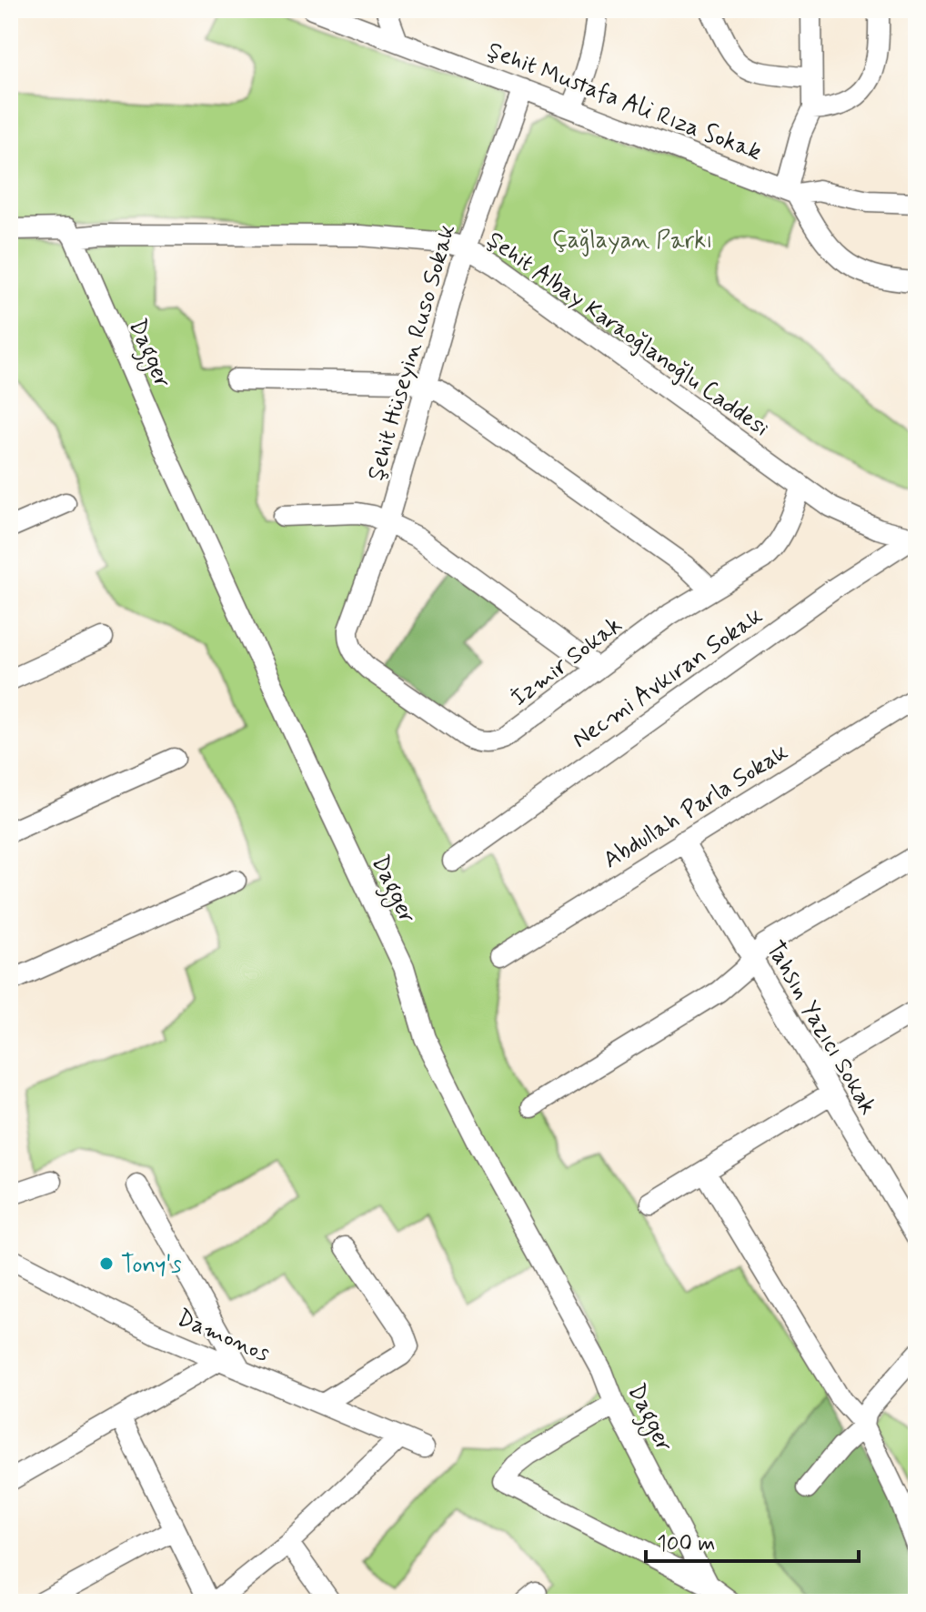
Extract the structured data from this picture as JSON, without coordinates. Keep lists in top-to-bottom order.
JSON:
{
  "streets": {
    "street": [
      "Şehit Mustafa Ali Rıza Sokak",
      "Şehit Albay Karaoğlanoğlu Caddesi",
      "Şehit Hüseyin Ruso Sokak",
      "Dagger",
      "İzmir Sokak",
      "Necmi Avkıran Sokak",
      "Abdullah Parla Sokak",
      "Tahsın Yazıcı Sokak",
      "Damonos"
    ]
  },
  "crossings": [
    ["Şehit Mustafa Ali Rıza Sokak", "Şehit Hüseyin Ruso Sokak"],
    ["Şehit Albay Karaoğlanoğlu Caddesi", "Şehit Hüseyin Ruso Sokak"],
    ["Şehit Albay Karaoğlanoğlu Caddesi", "Dagger"],
    ["Şehit Albay Karaoğlanoğlu Caddesi", "İzmir Sokak"],
    ["Şehit Albay Karaoğlanoğlu Caddesi", "Necmi Avkıran Sokak"],
    ["Şehit Hüseyin Ruso Sokak", "İzmir Sokak"],
    ["Abdullah Parla Sokak", "Tahsın Yazıcı Sokak"]
  ],
  "parks": ["Çağlayan Parkı"],
  "places": ["Tony's"],
  "scale_bar": "100 m"
}
